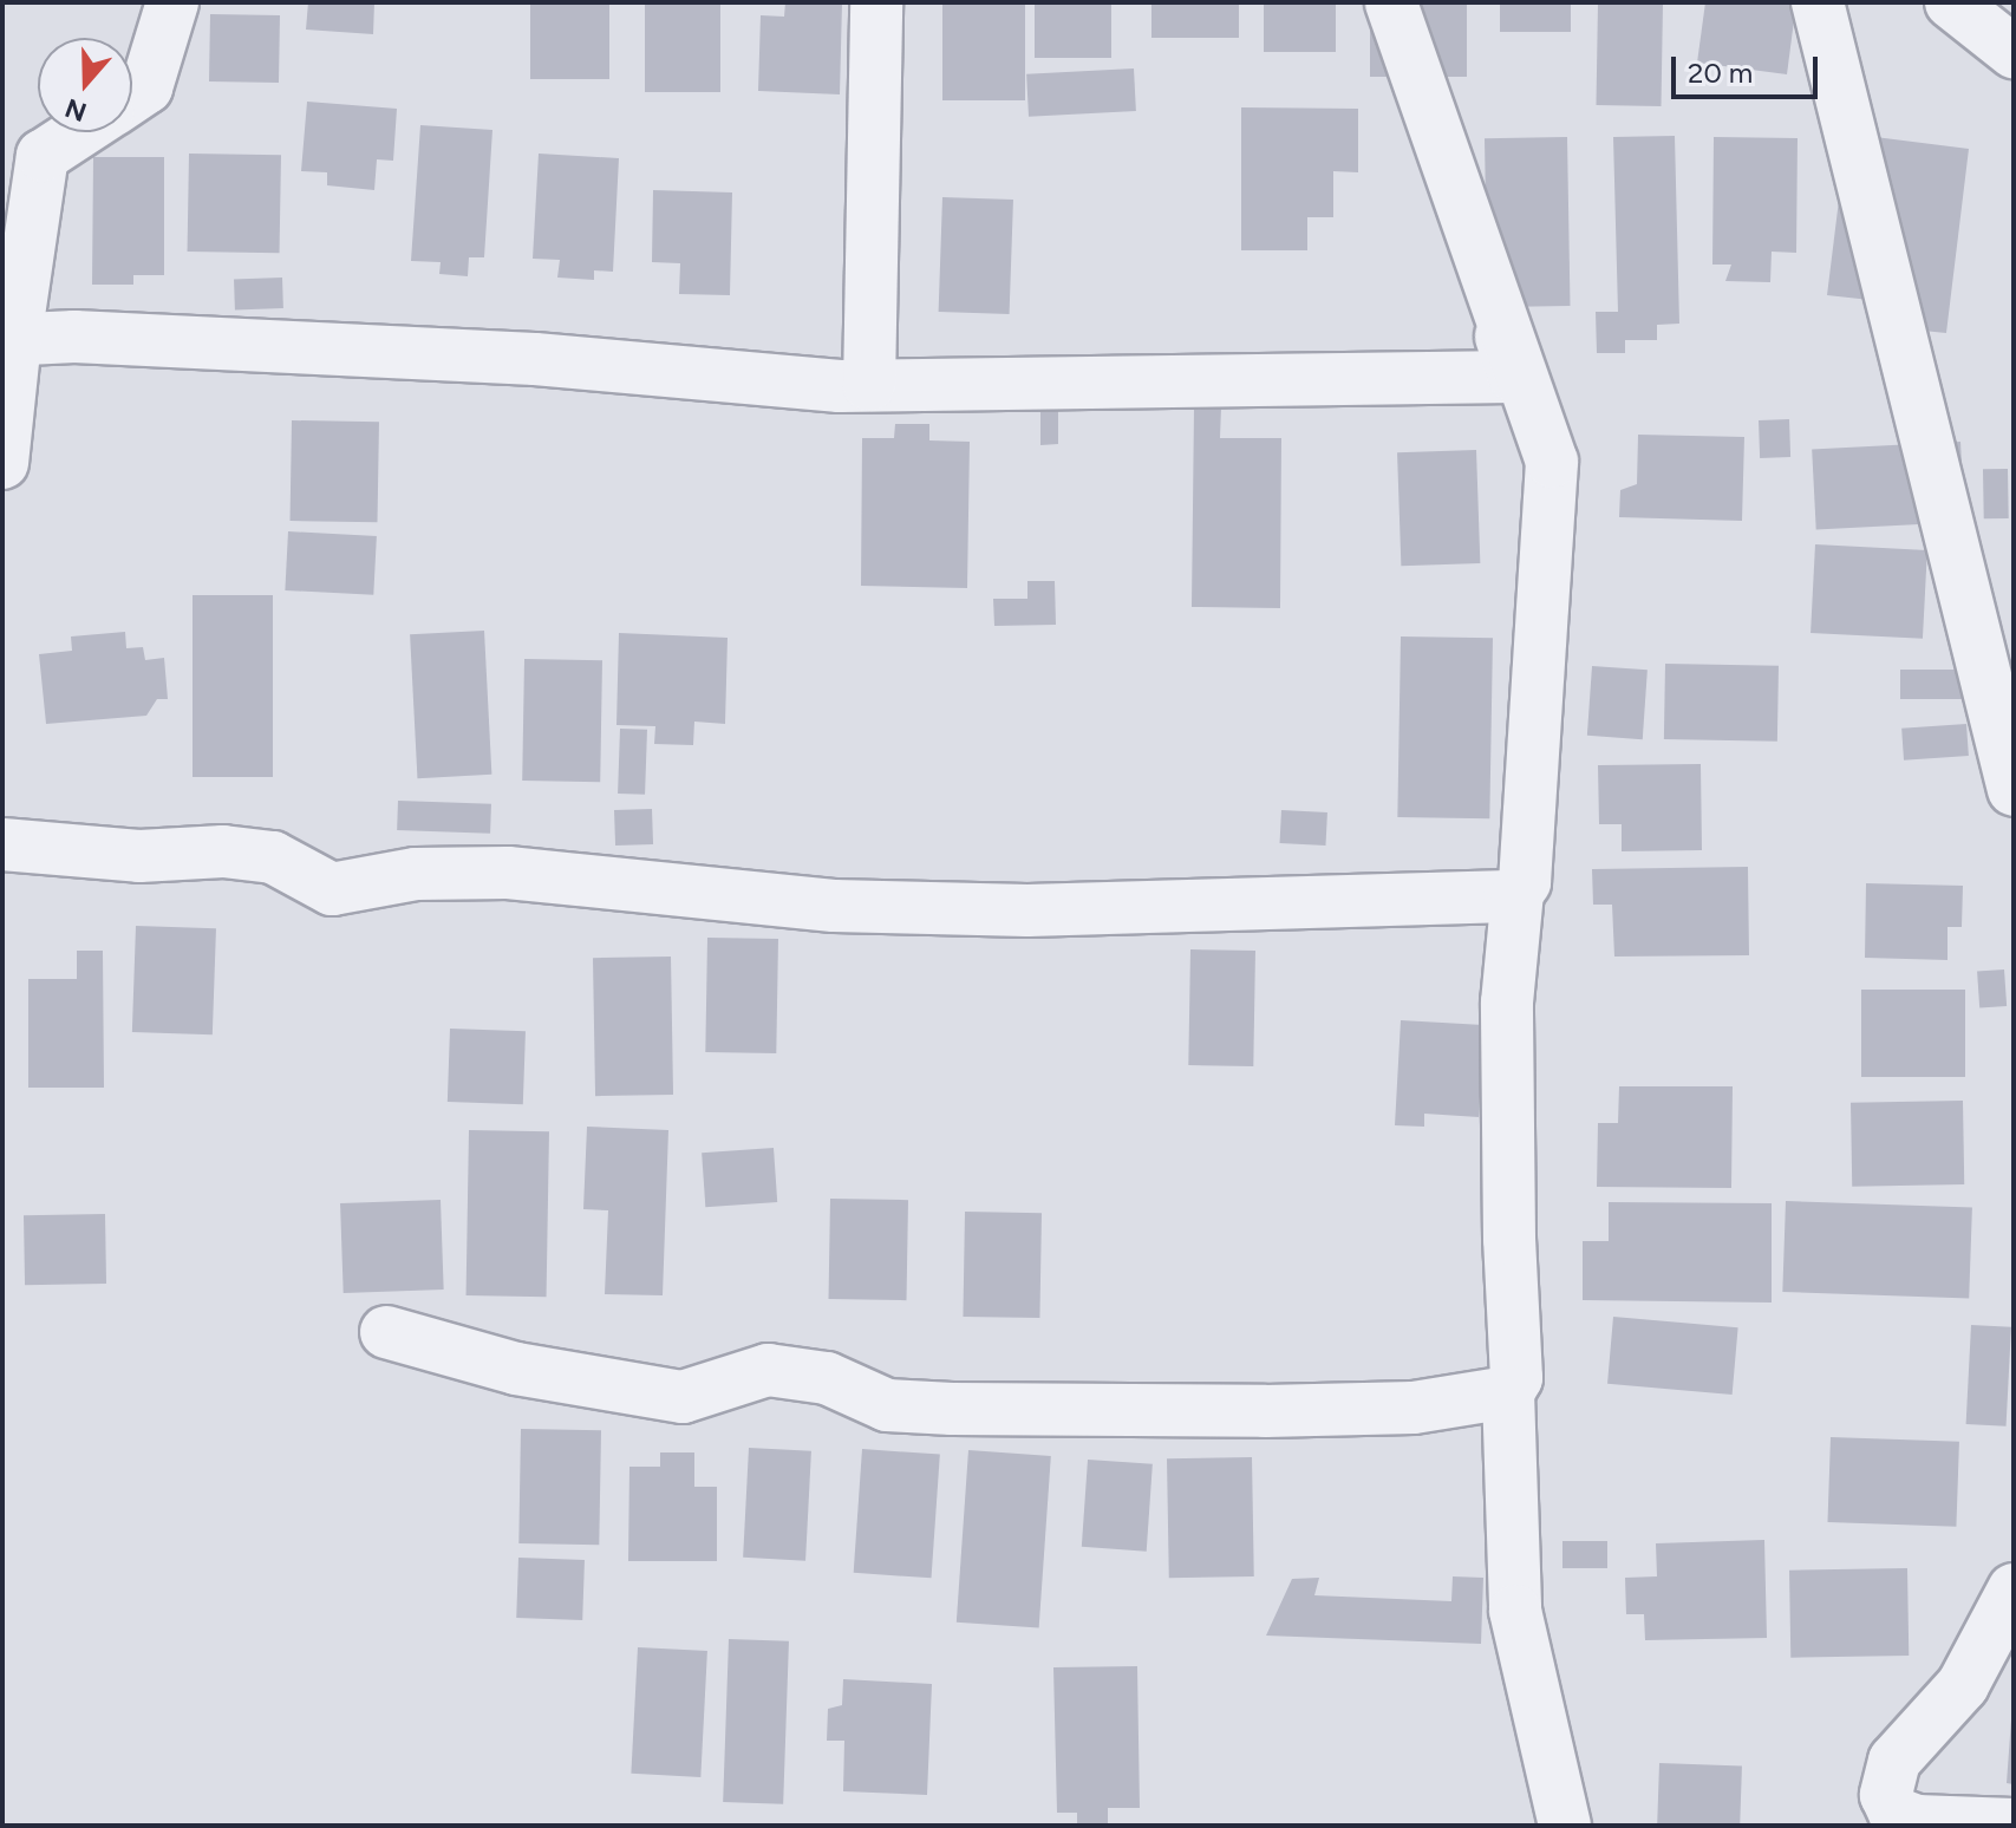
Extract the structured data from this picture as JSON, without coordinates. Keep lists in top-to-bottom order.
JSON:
{
  "scale_bar": "20 m",
  "north": "bottom"
}
